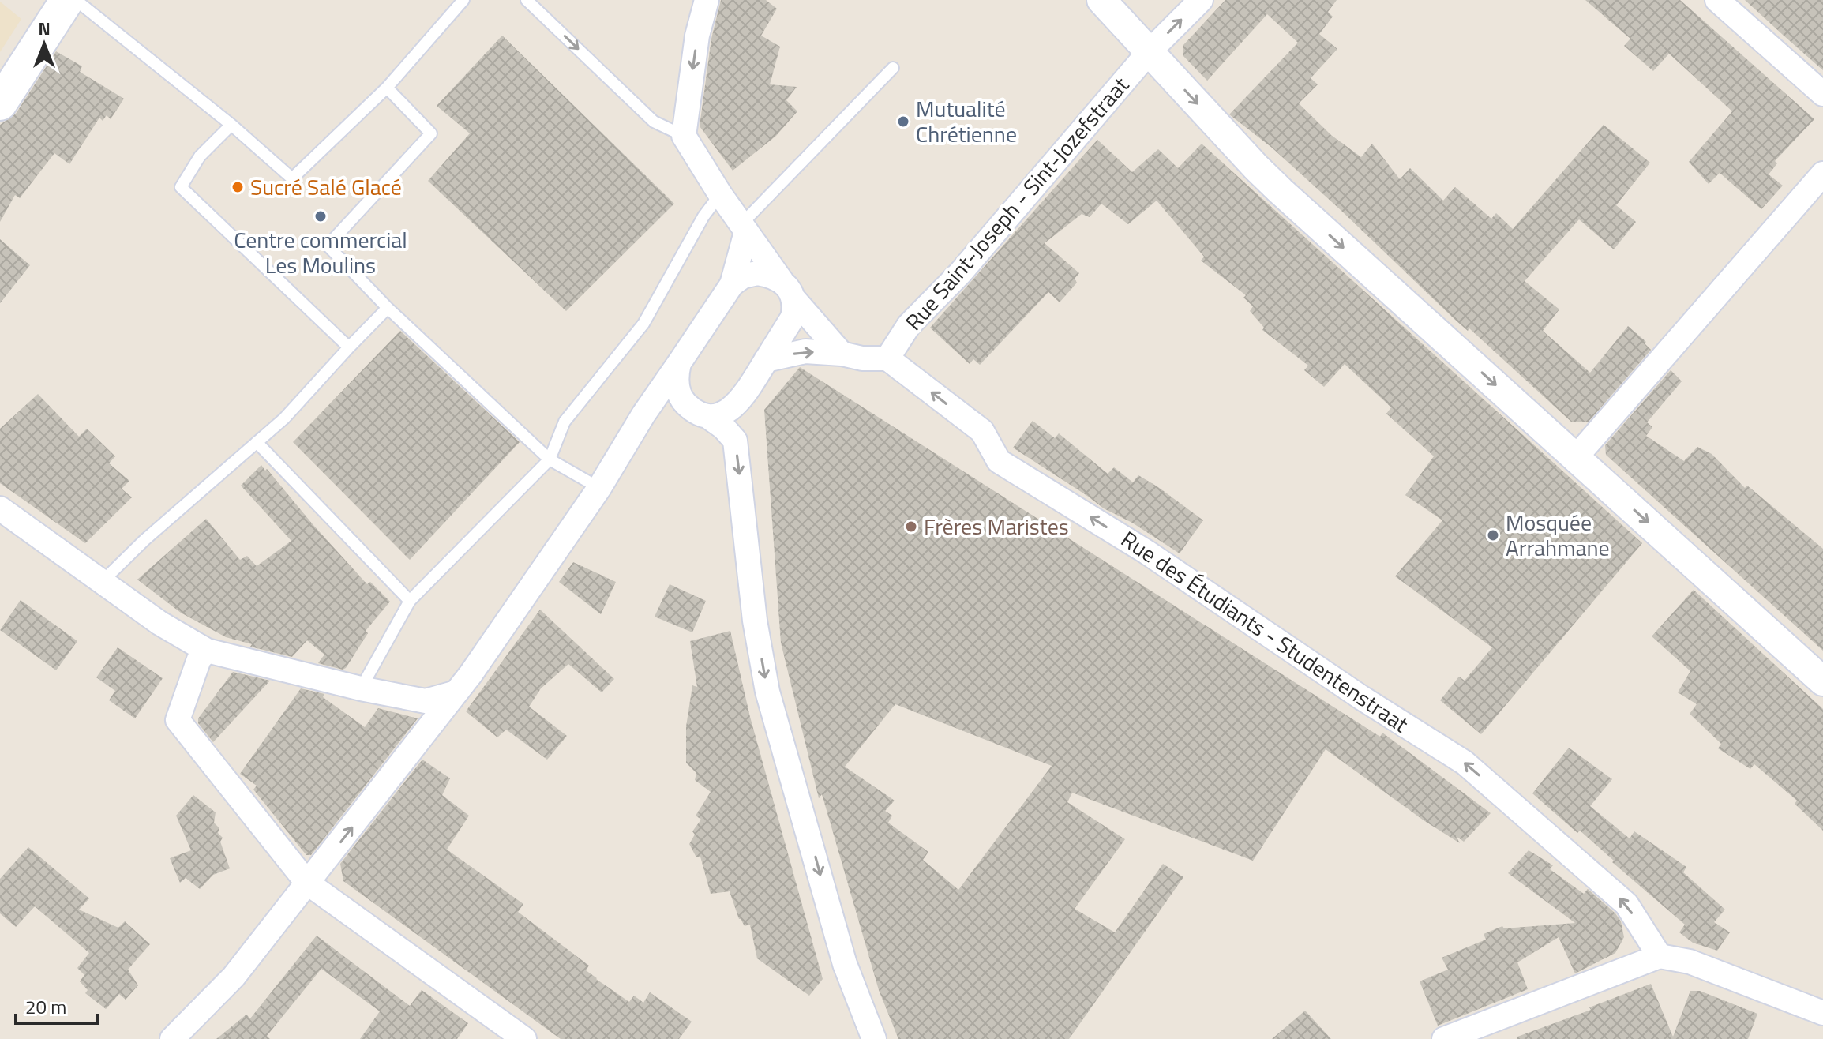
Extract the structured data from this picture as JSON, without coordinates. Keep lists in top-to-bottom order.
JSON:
{
  "streets": {
    "street": ["Rue Saint-Joseph - Sint-Jozefstraat", "Rue des Étudiants - Studentenstraat"]
  },
  "crossings": [
    ["Rue Saint-Joseph - Sint-Jozefstraat", "Rue des Étudiants - Studentenstraat"]
  ],
  "one_way": ["Rue des Étudiants - Studentenstraat"],
  "places": [
    "Mutualité Chrétienne",
    "Sucré Salé Glacé",
    "Centre commercial Les Moulins",
    "Frères Maristes",
    "Mosquée Arrahmane"
  ],
  "scale_bar": "20 m",
  "north": "top"
}
